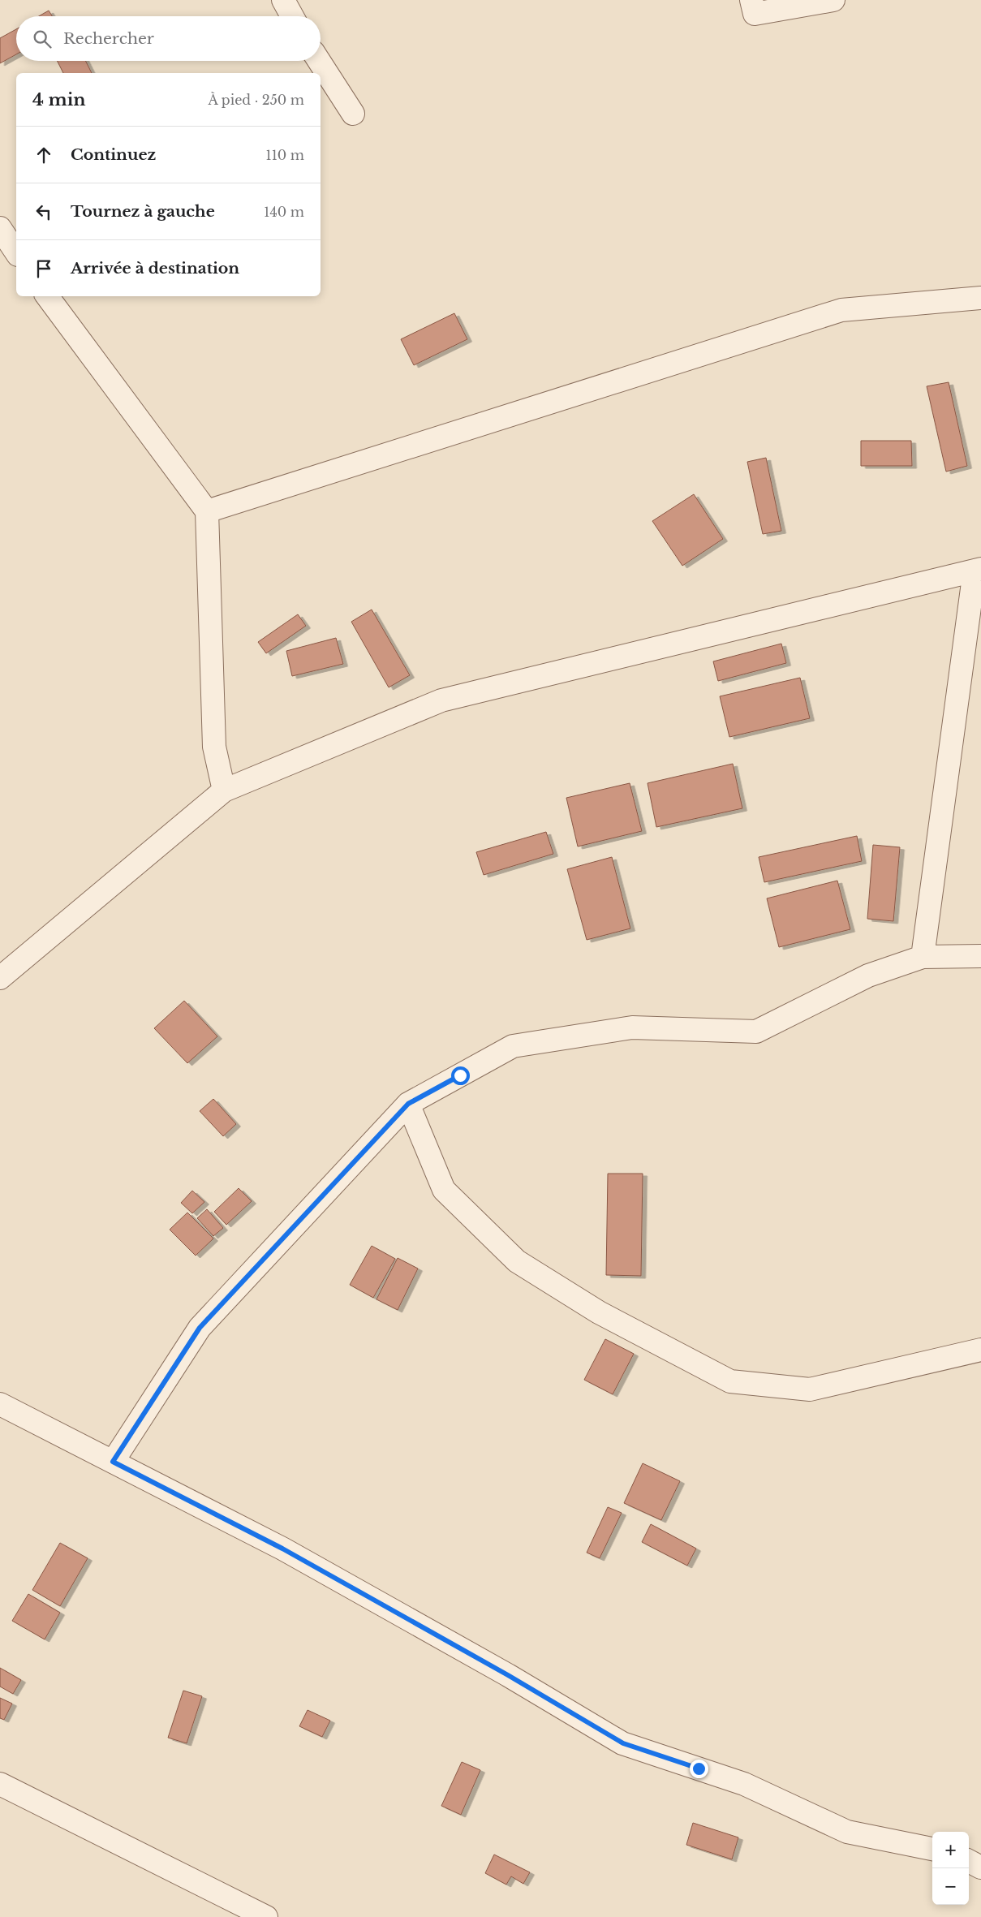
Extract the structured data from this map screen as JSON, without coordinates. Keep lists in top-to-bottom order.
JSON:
{
  "page": {
    "search": "Rechercher",
    "heading": ["4 min", "À pied · 250 m"],
    "list": [
      ["Continuez", "110 m"],
      ["Tournez à gauche", "140 m"],
      "Arrivée à destination"
    ],
    "map_buttons": ["+", "−"]
  }
}
